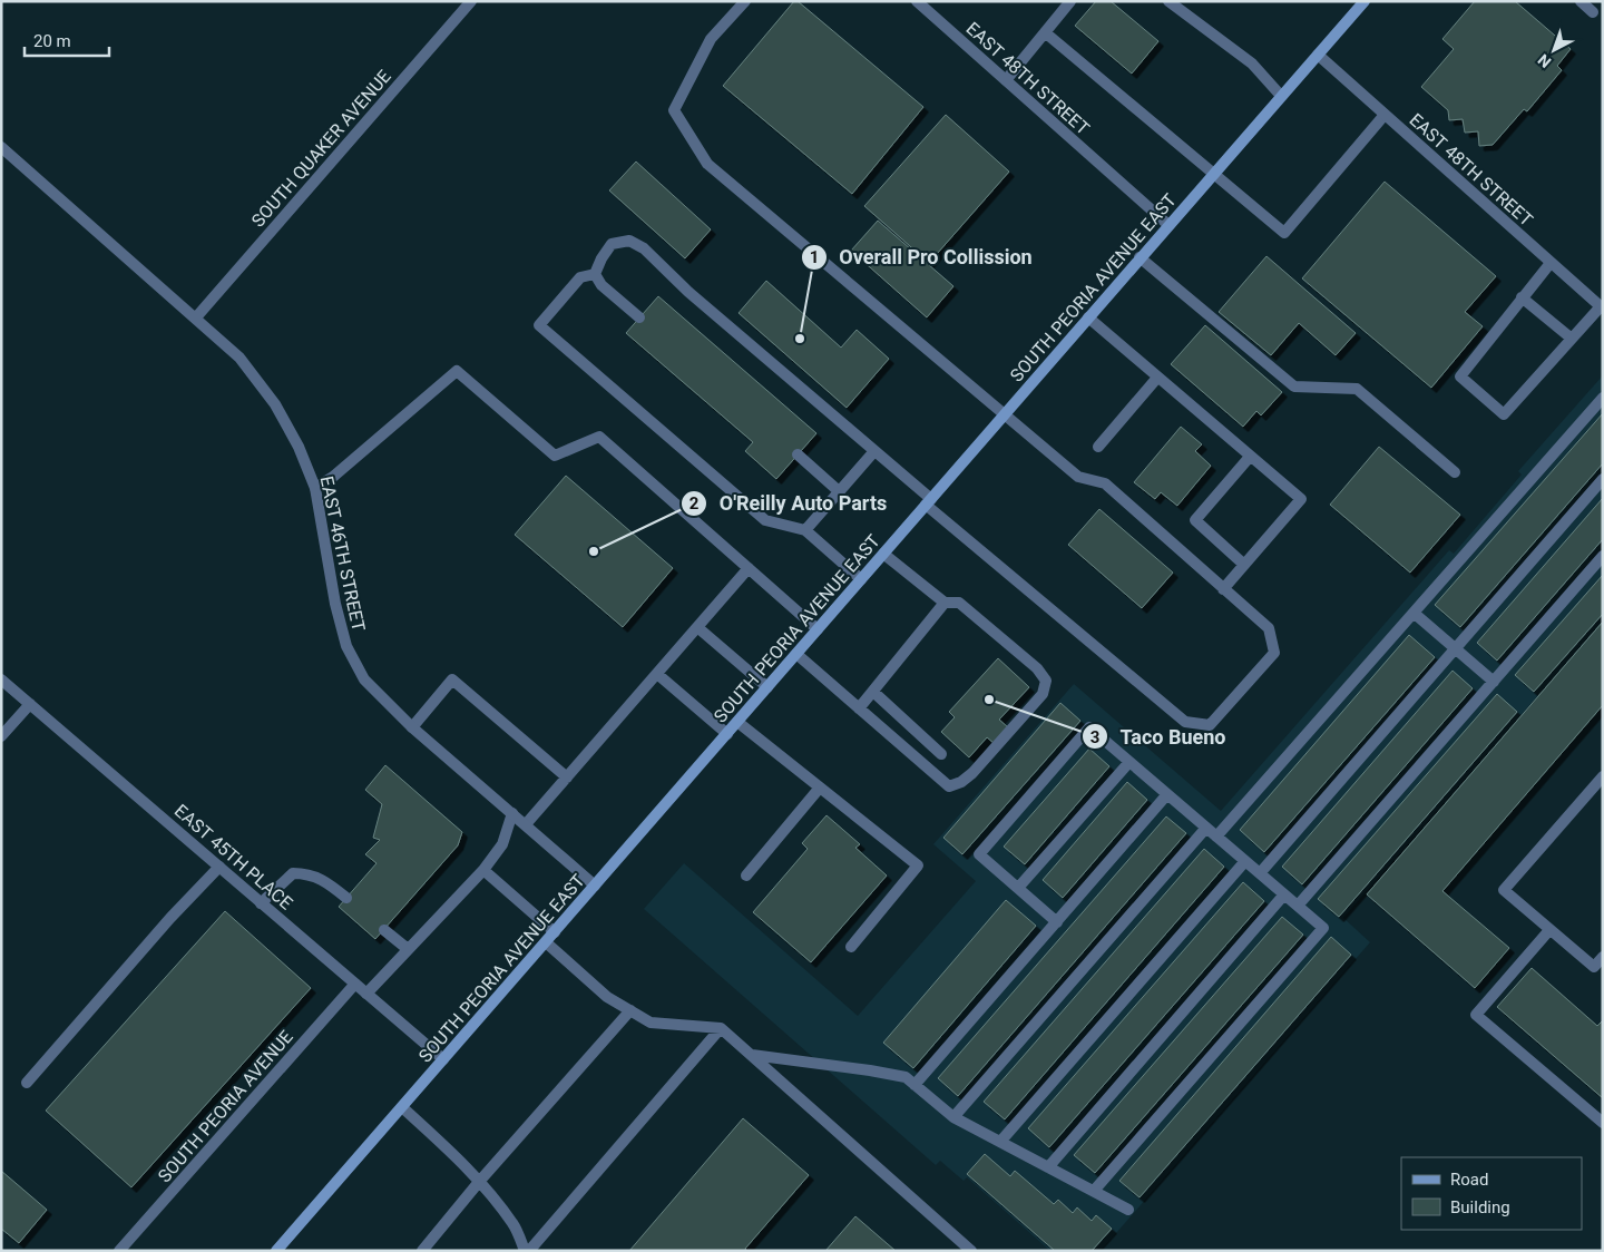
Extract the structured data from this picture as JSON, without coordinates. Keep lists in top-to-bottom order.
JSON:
{
  "streets": {
    "main road": ["SOUTH PEORIA AVENUE EAST"],
    "street": [
      "EAST 48TH STREET",
      "SOUTH QUAKER AVENUE",
      "EAST 46TH STREET",
      "EAST 45TH PLACE",
      "SOUTH PEORIA AVENUE"
    ]
  },
  "crossings": [
    ["EAST 48TH STREET", "SOUTH PEORIA AVENUE EAST"],
    ["SOUTH QUAKER AVENUE", "EAST 46TH STREET"],
    ["SOUTH PEORIA AVENUE EAST", "EAST 46TH STREET"],
    ["SOUTH PEORIA AVENUE EAST", "EAST 45TH PLACE"],
    ["EAST 45TH PLACE", "SOUTH PEORIA AVENUE"]
  ],
  "places": ["Overall Pro Collission", "O'Reilly Auto Parts", "Taco Bueno"],
  "legend": ["Road", "Building"],
  "scale_bar": "20 m",
  "north": "bottom left"
}
